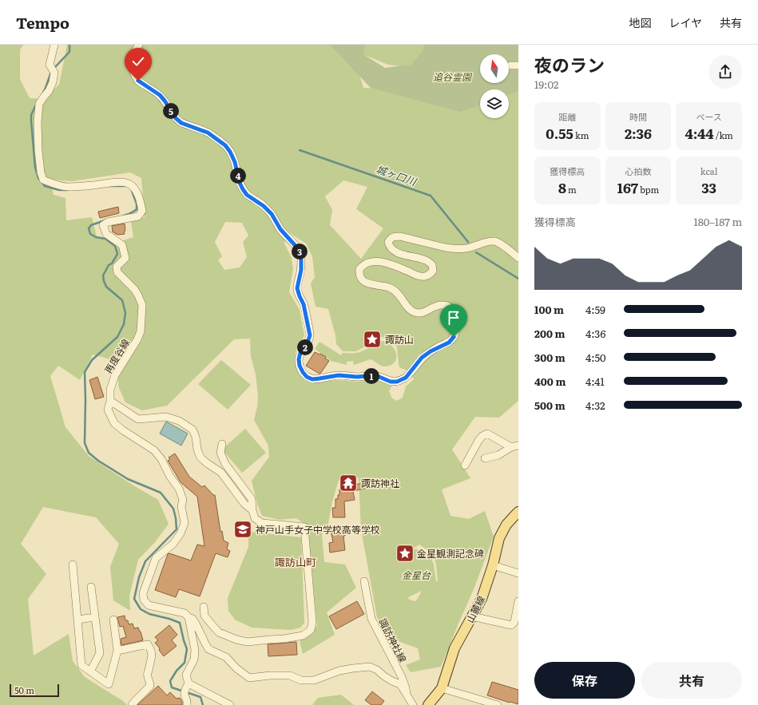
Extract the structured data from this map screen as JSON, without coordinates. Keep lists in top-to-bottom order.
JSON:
{
  "streets": {
    "main road": ["山麓線"],
    "street": ["再度谷線", "諏訪神社線"]
  },
  "districts": ["諏訪山町"],
  "water": ["城ヶ口川"],
  "parks": ["追谷霊園", "金星台"],
  "places": {
    "place": ["諏訪山", "金星観測記念碑"],
    "temple": ["諏訪神社"],
    "school or university": ["神戸山手女子中学校高等学校"]
  },
  "scale_bar": "50 m",
  "north": "top",
  "page": {
    "header": "Tempo",
    "nav": ["地図", "レイヤ", "共有"],
    "heading": ["夜のラン", "19:02"],
    "stats": [
      ["距離", "0.55 km"],
      ["時間", "2:36"],
      ["ペース", "4:44 /km"],
      ["獲得標高", "8 m"],
      ["心拍数", "167 bpm"],
      ["kcal", "33"]
    ],
    "pins": [
      "5",
      "4",
      "3",
      "2",
      "1"
    ],
    "chart": ["獲得標高", "180–187 m"],
    "list": [
      {
        "name": "100 m",
        "note": "4:59"
      },
      {
        "name": "200 m",
        "note": "4:36"
      },
      {
        "name": "300 m",
        "note": "4:50"
      },
      {
        "name": "400 m",
        "note": "4:41"
      },
      {
        "name": "500 m",
        "note": "4:32"
      }
    ],
    "buttons": ["保存", "共有"],
    "scale": "50 m"
  }
}
